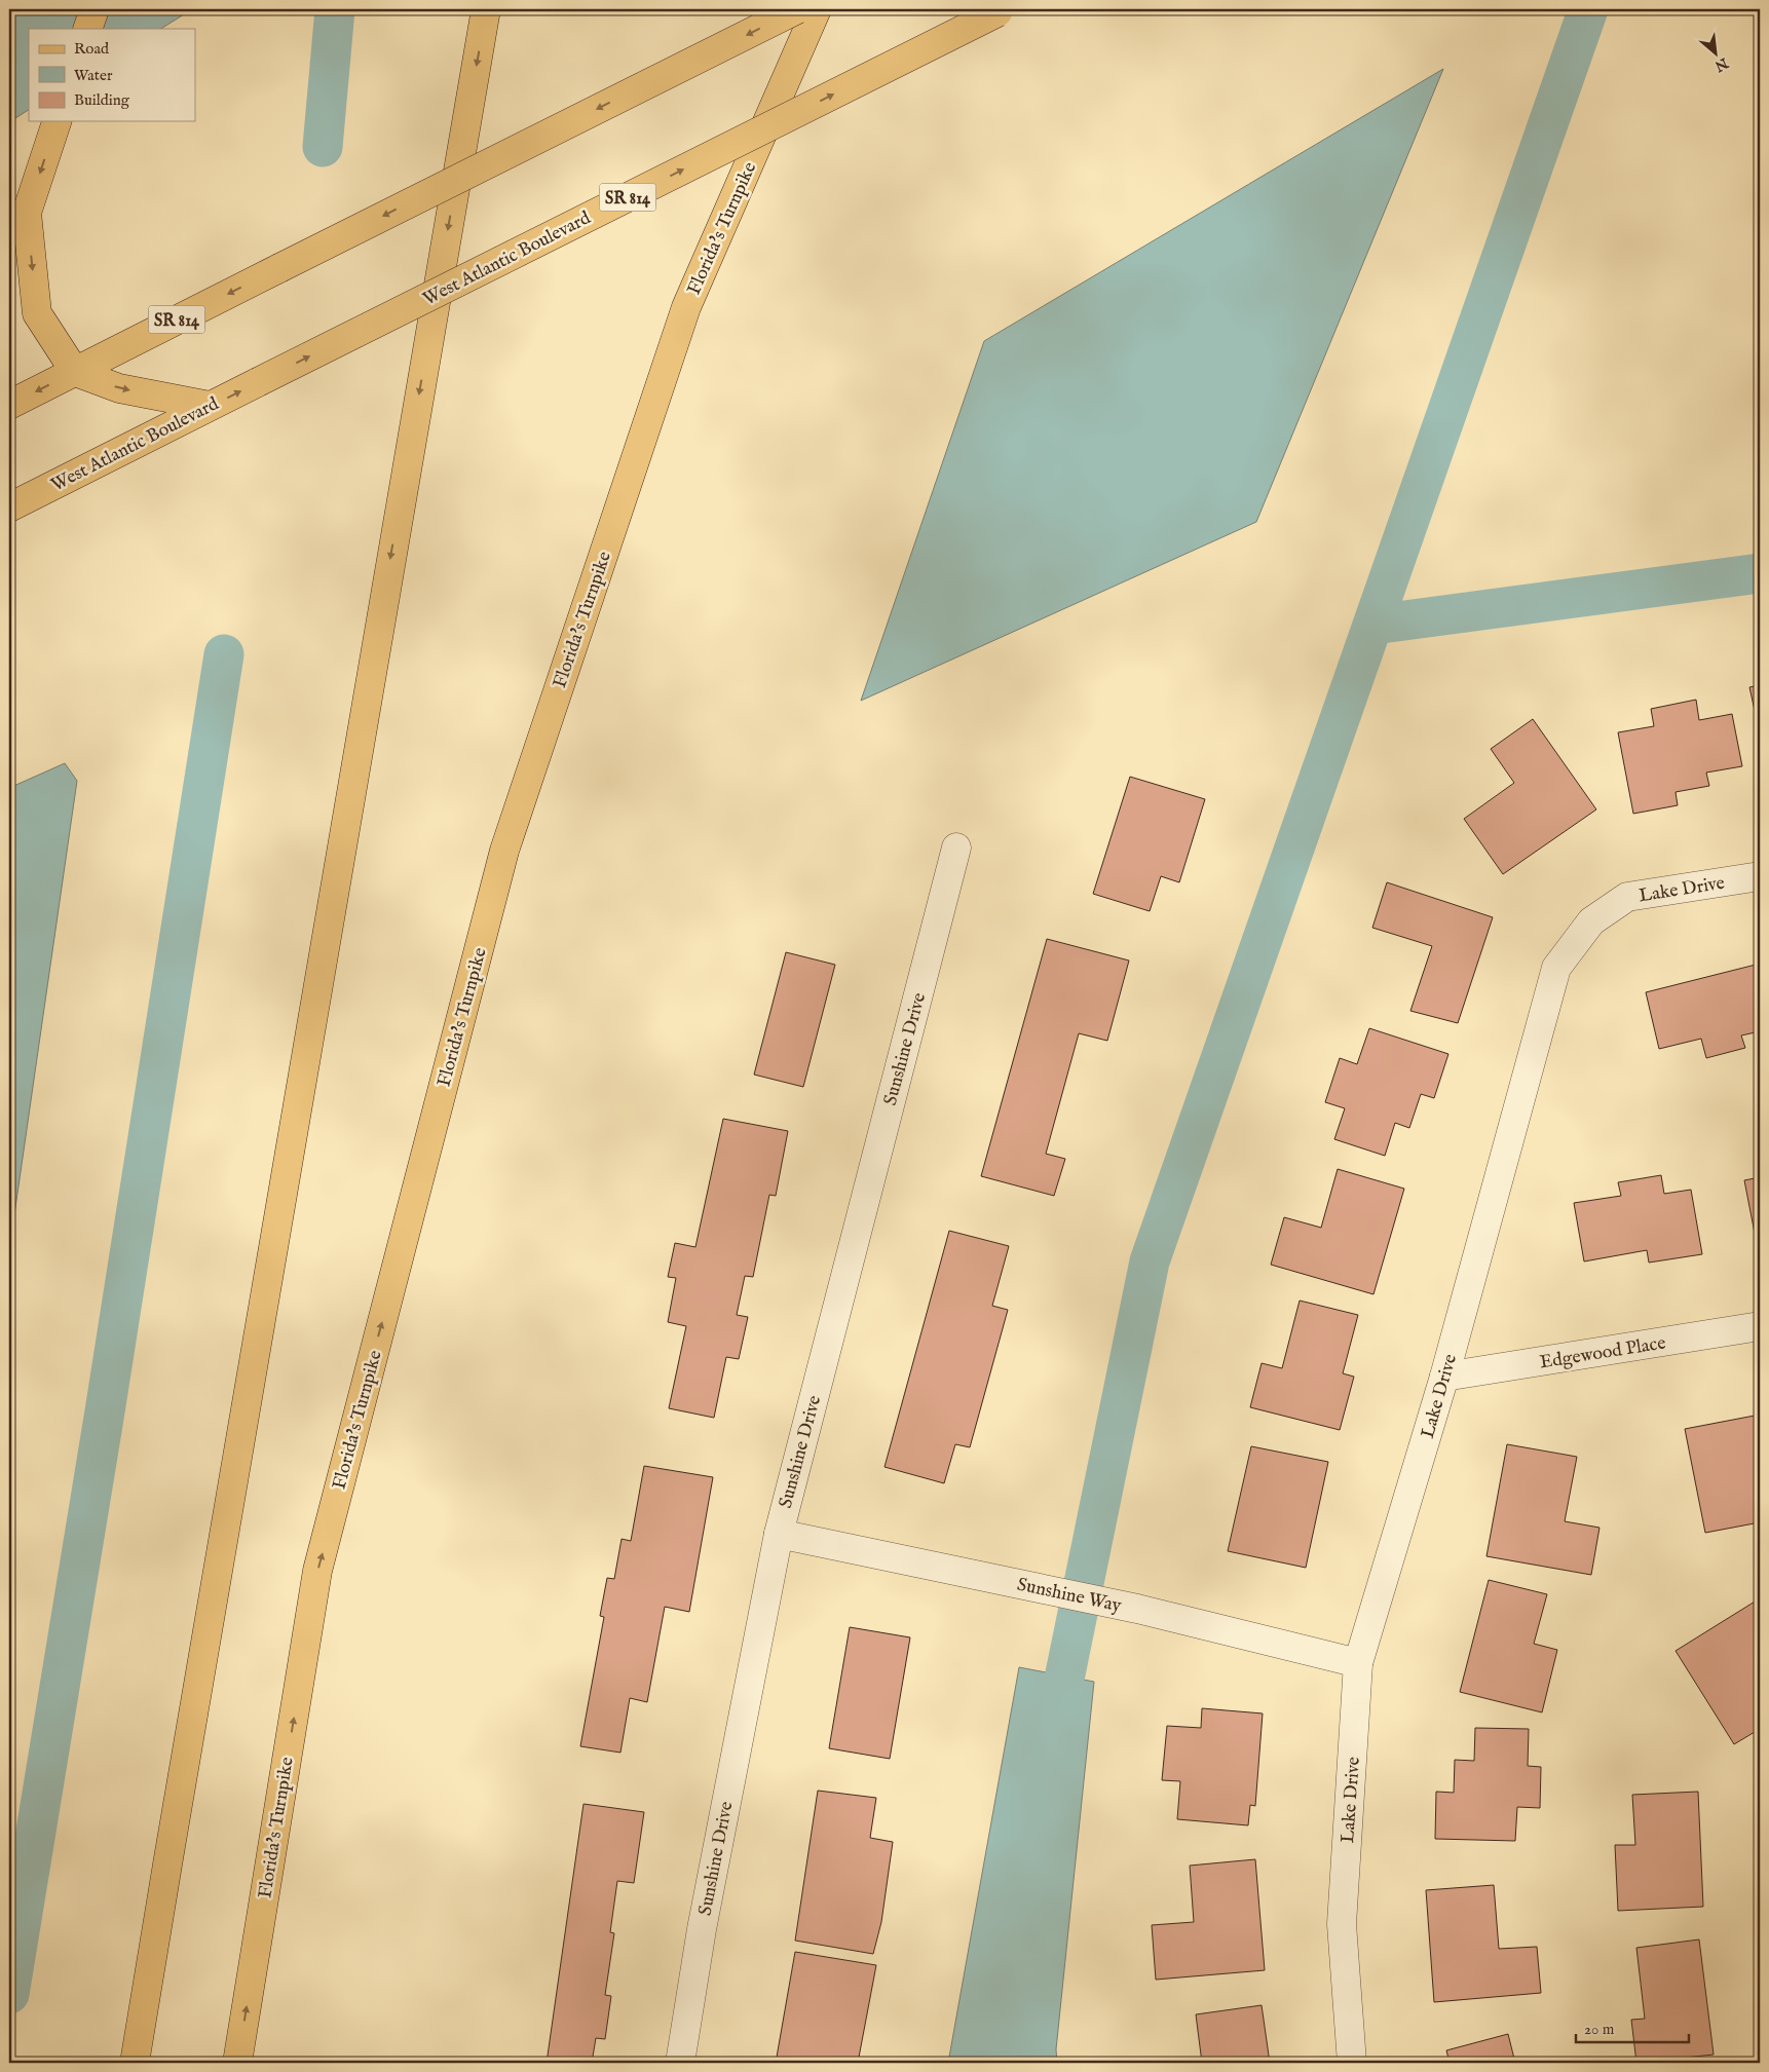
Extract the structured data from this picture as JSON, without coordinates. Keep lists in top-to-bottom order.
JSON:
{
  "streets": {
    "main road": ["SR 814", "Florida's Turnpike", "West Atlantic Boulevard"],
    "street": [
      "Lake Drive",
      "Sunshine Drive",
      "Edgewood Place",
      "Sunshine Way"
    ]
  },
  "crossings": [
    ["Lake Drive", "Edgewood Place"],
    ["Lake Drive", "Sunshine Way"],
    ["Sunshine Drive", "Sunshine Way"]
  ],
  "legend": ["Road", "Water", "Building"],
  "scale_bar": "20 m",
  "north": "bottom right"
}
